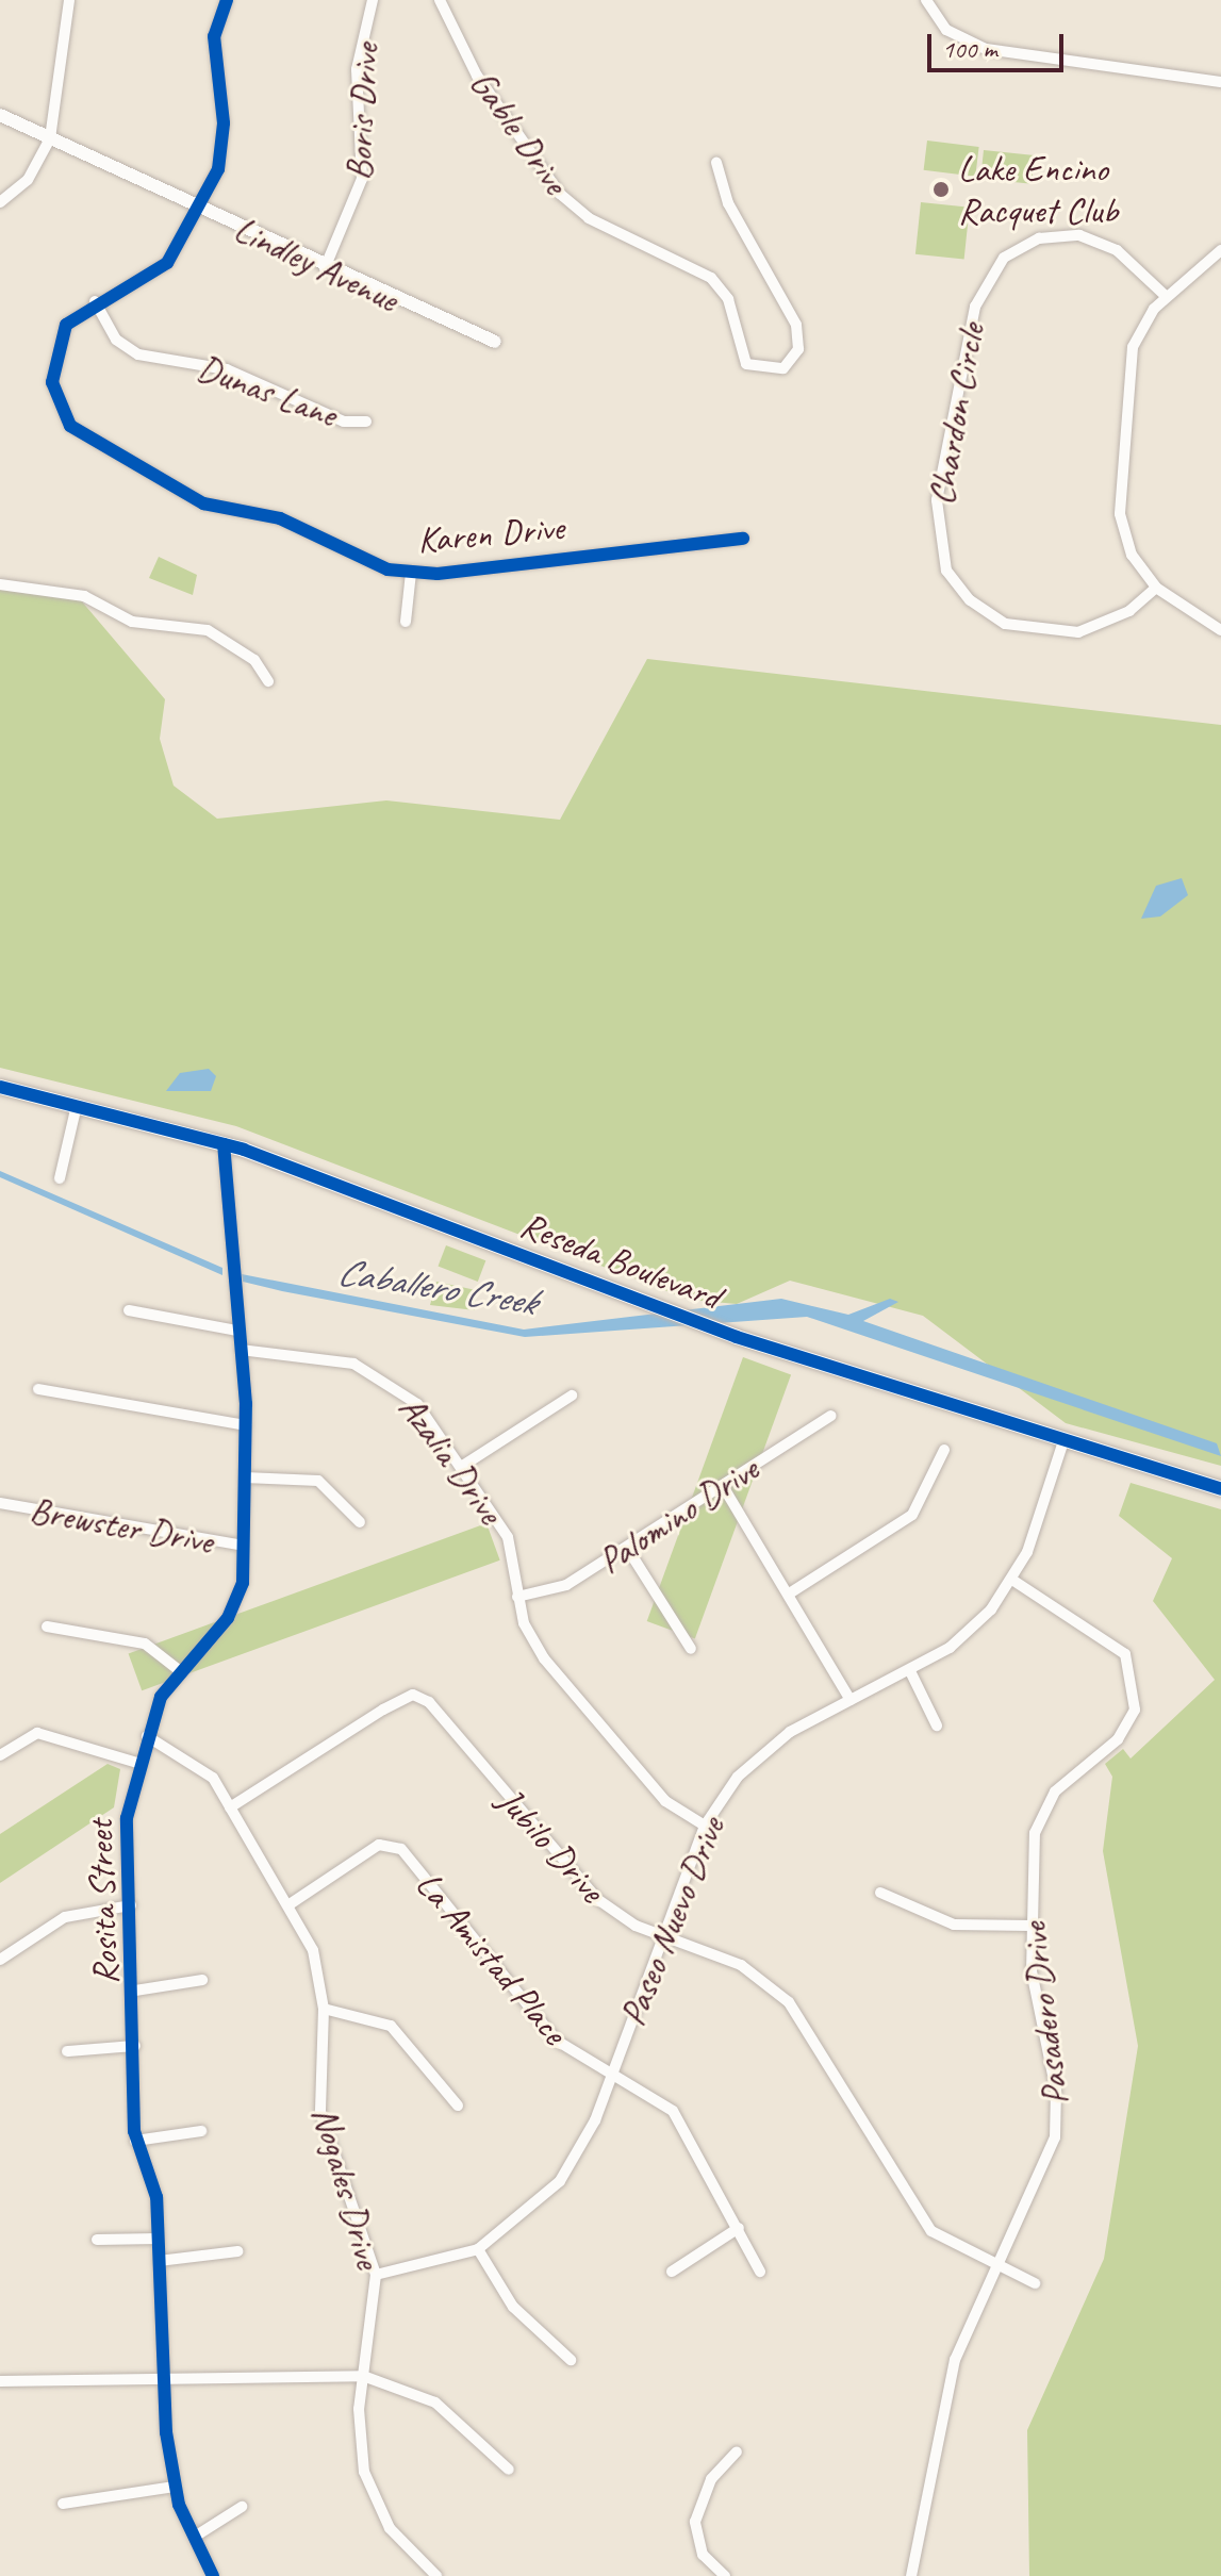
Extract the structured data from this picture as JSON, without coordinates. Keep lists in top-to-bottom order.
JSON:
{
  "streets": {
    "main road": ["Reseda Boulevard"],
    "street": [
      "Boris Drive",
      "Gable Drive",
      "Lindley Avenue",
      "Dunas Lane",
      "Chardon Circle",
      "Karen Drive",
      "Azalia Drive",
      "Palomino Drive",
      "Brewster Drive",
      "Jubilo Drive",
      "Rosita Street",
      "Paseo Nuevo Drive",
      "La Amistad Place",
      "Pasadero Drive",
      "Nogales Drive"
    ]
  },
  "crossings": [
    ["Boris Drive", "Lindley Avenue"],
    ["Lindley Avenue", "Karen Drive"],
    ["Dunas Lane", "Karen Drive"],
    ["Reseda Boulevard", "Rosita Street"],
    ["Reseda Boulevard", "Paseo Nuevo Drive"],
    ["Azalia Drive", "Palomino Drive"],
    ["Azalia Drive", "Rosita Street"],
    ["Azalia Drive", "Paseo Nuevo Drive"],
    ["Brewster Drive", "Rosita Street"],
    ["Jubilo Drive", "Paseo Nuevo Drive"],
    ["Jubilo Drive", "Pasadero Drive"],
    ["Jubilo Drive", "Nogales Drive"],
    ["Rosita Street", "Nogales Drive"],
    ["Paseo Nuevo Drive", "La Amistad Place"],
    ["Paseo Nuevo Drive", "Pasadero Drive"],
    ["Paseo Nuevo Drive", "Nogales Drive"],
    ["La Amistad Place", "Nogales Drive"]
  ],
  "water": ["Caballero Creek"],
  "places": ["Lake Encino Racquet Club"],
  "scale_bar": "100 m"
}
